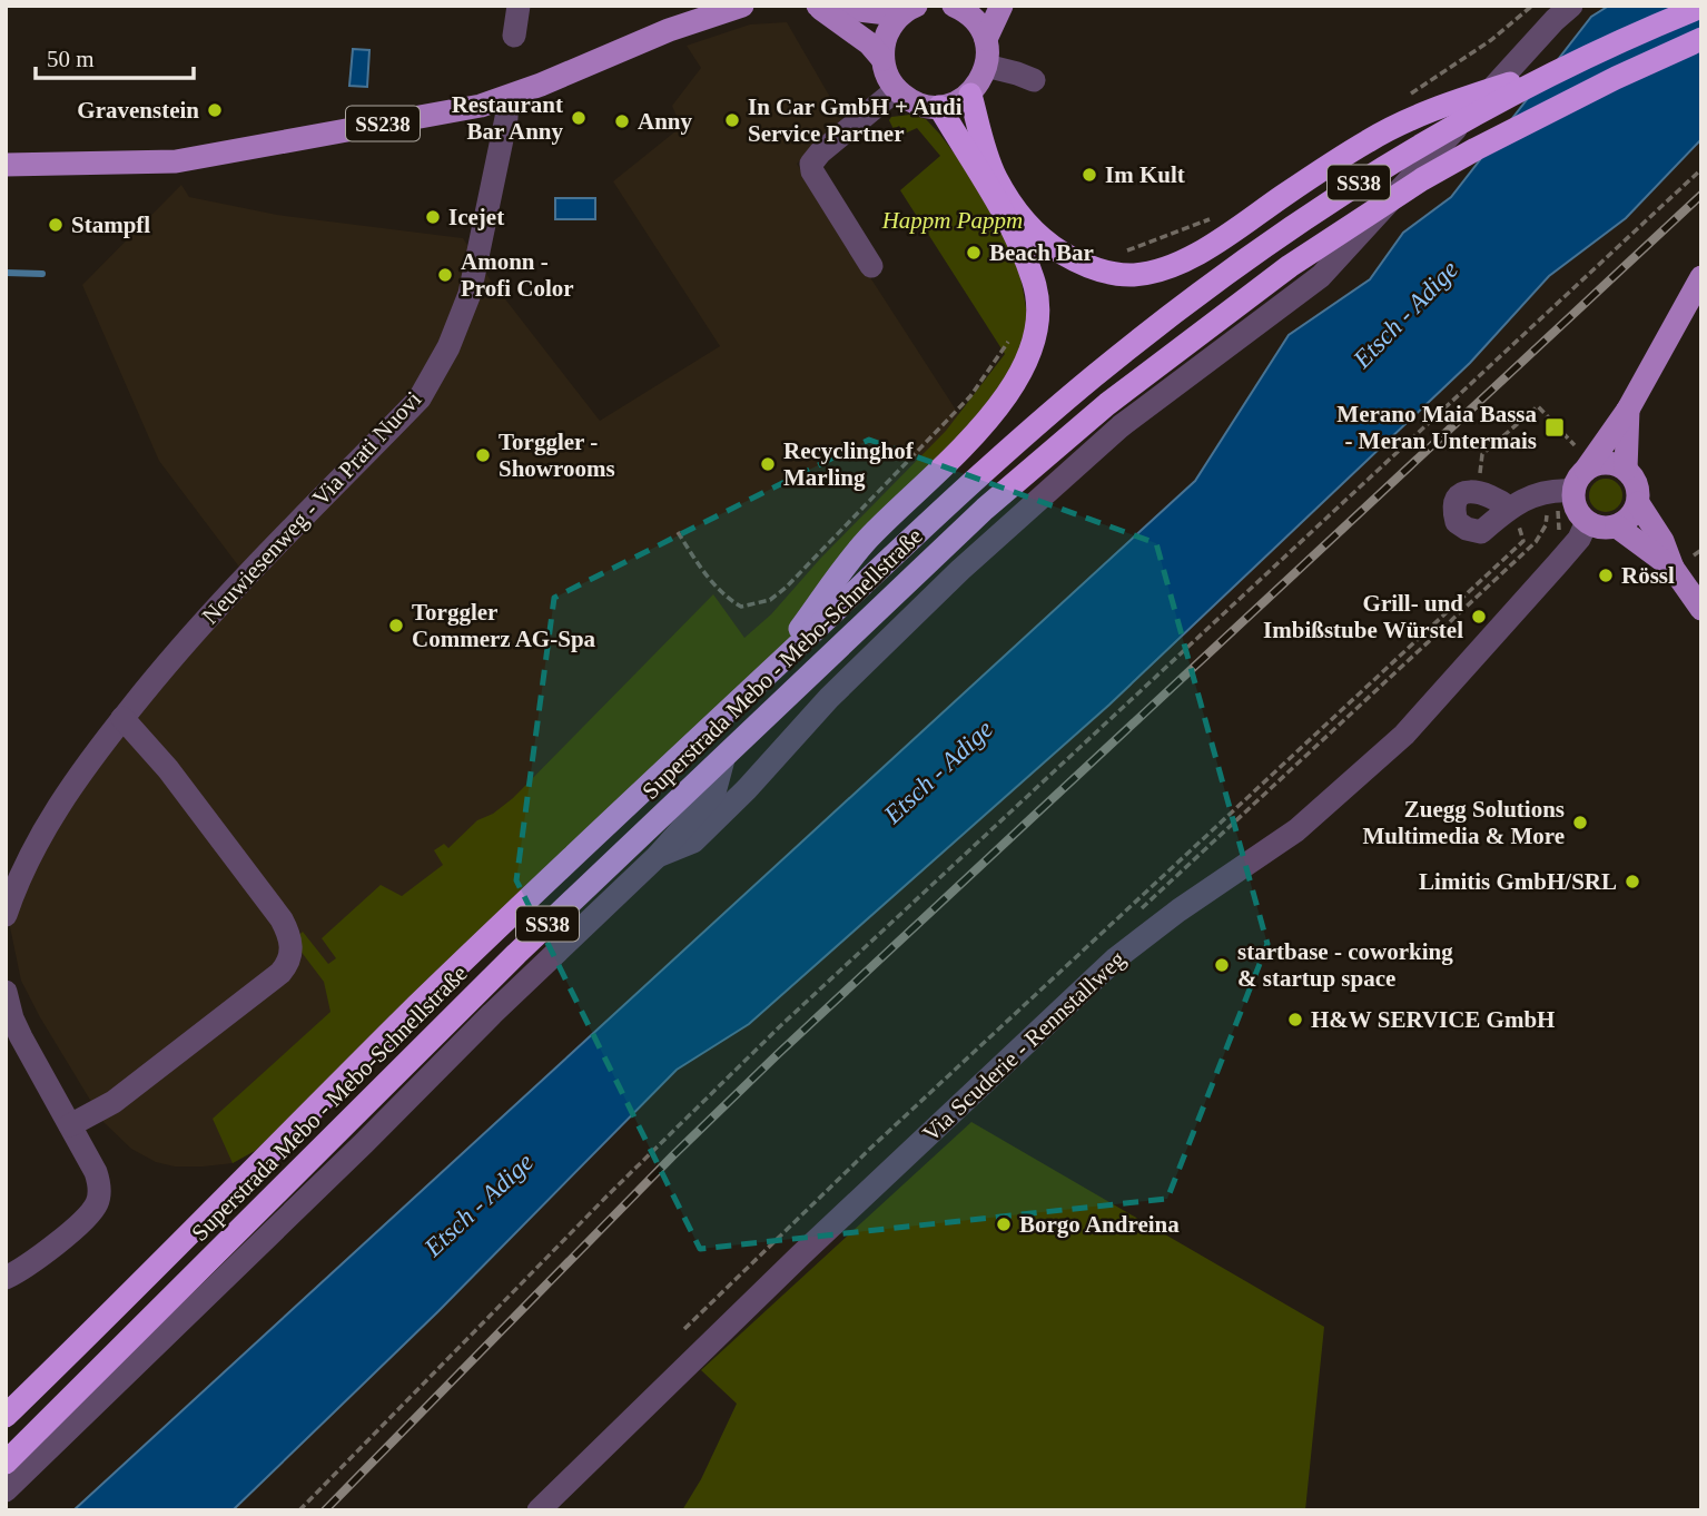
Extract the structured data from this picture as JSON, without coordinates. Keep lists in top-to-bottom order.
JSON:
{
  "streets": {
    "highway": ["SS38", "Superstrada Mebo - Mebo-Schnellstraße"],
    "main road": ["SS238"],
    "street": ["Neuwiesenweg - Via Prati Nuovi", "Via Scuderie - Rennstallweg"]
  },
  "crossings": [
    ["SS238", "Neuwiesenweg - Via Prati Nuovi"]
  ],
  "water": ["Etsch - Adige"],
  "parks": ["Happm Pappm"],
  "places": {
    "other": [
      "Gravenstein",
      "Restaurant Bar Anny",
      "In Car GmbH + Audi Service Partner",
      "Anny",
      "Im Kult",
      "Icejet",
      "Stampfl",
      "Beach Bar",
      "Amonn - Profi Color",
      "Torggler - Showrooms",
      "Recyclinghof Marling",
      "Rössl",
      "Grill- und Imbißstube Würstel",
      "Torggler Commerz AG-Spa",
      "Zuegg Solutions Multimedia & More",
      "Limitis GmbH/SRL",
      "startbase - coworking & startup space",
      "H&W SERVICE GmbH",
      "Borgo Andreina"
    ],
    "transit": ["Merano Maia Bassa - Meran Untermais"]
  },
  "scale_bar": "50 m"
}
